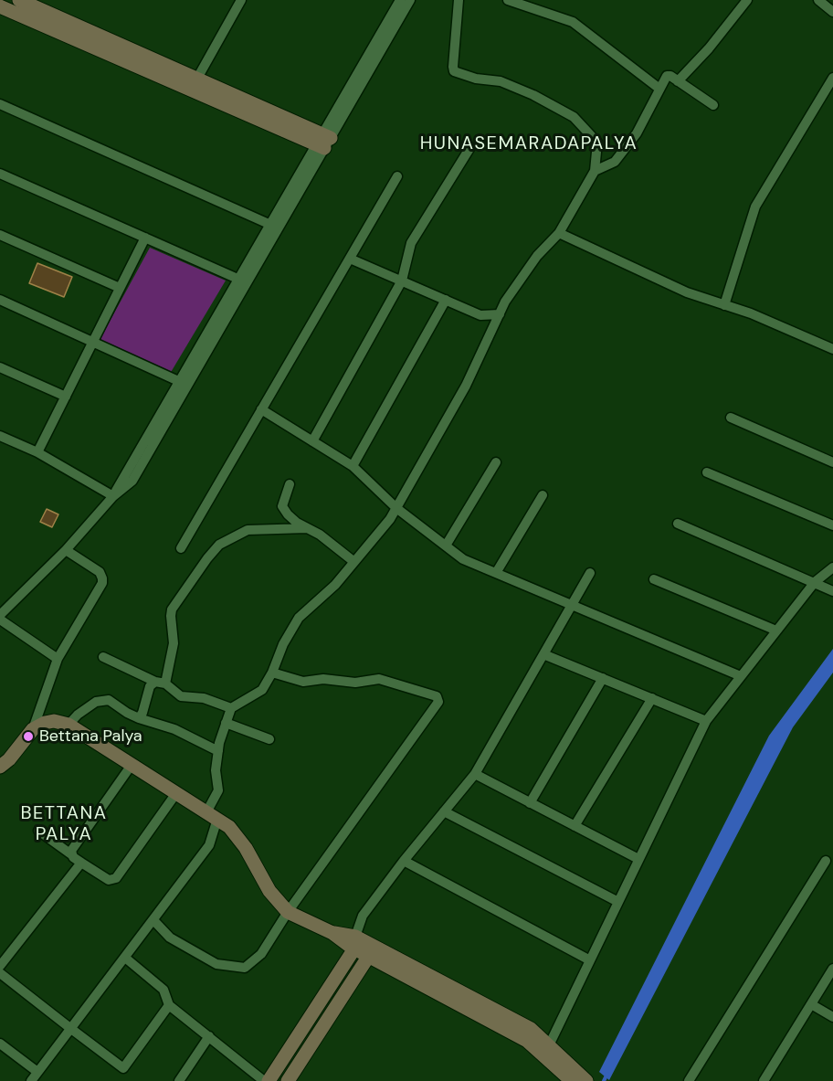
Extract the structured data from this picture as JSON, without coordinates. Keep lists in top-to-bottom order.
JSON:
{
  "districts": ["HUNASEMARADAPALYA", "BETTANA PALYA"],
  "places": ["Bettana Palya"]
}
